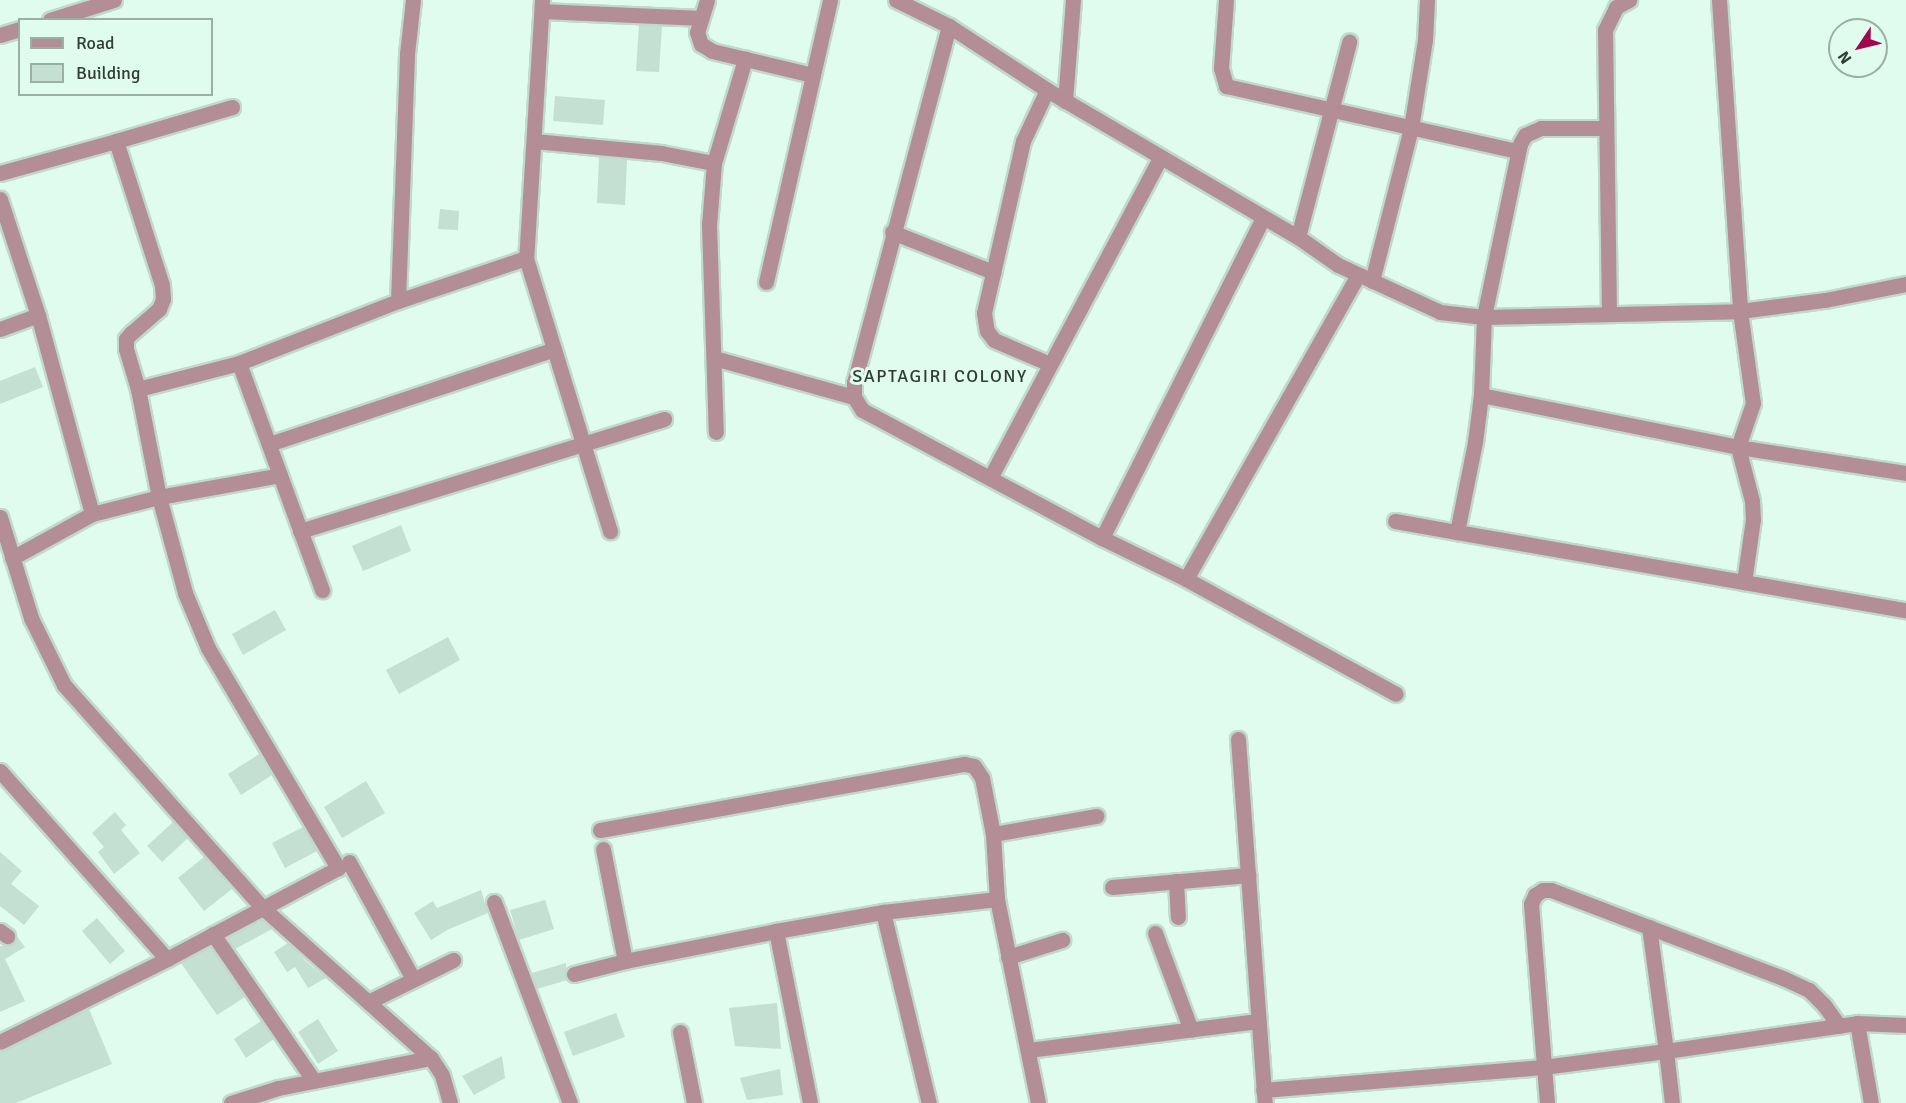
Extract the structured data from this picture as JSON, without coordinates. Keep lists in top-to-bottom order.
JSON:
{
  "districts": ["SAPTAGIRI COLONY"],
  "legend": ["Road", "Building"],
  "north": "bottom left"
}
